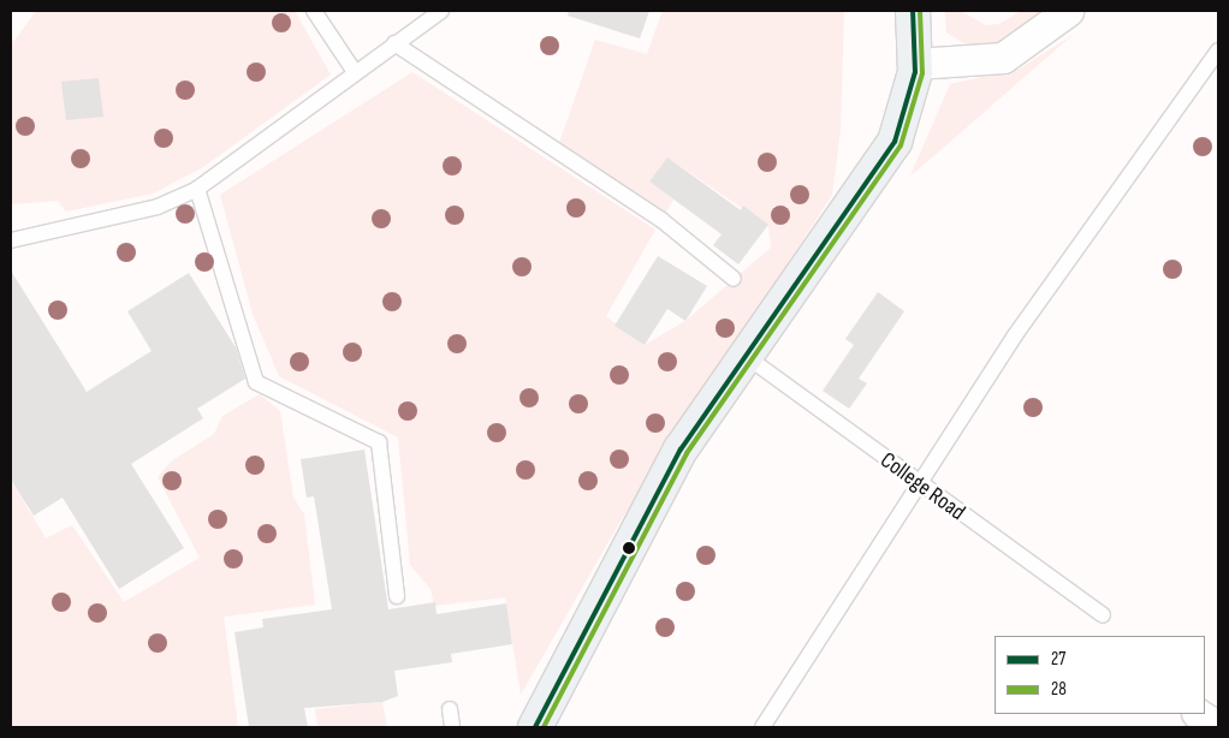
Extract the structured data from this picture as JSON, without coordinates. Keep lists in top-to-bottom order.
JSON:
{
  "streets": {
    "lane": ["College Road"]
  },
  "lines": ["transit line 27", "transit line 28"],
  "legend": ["27", "28"]
}
